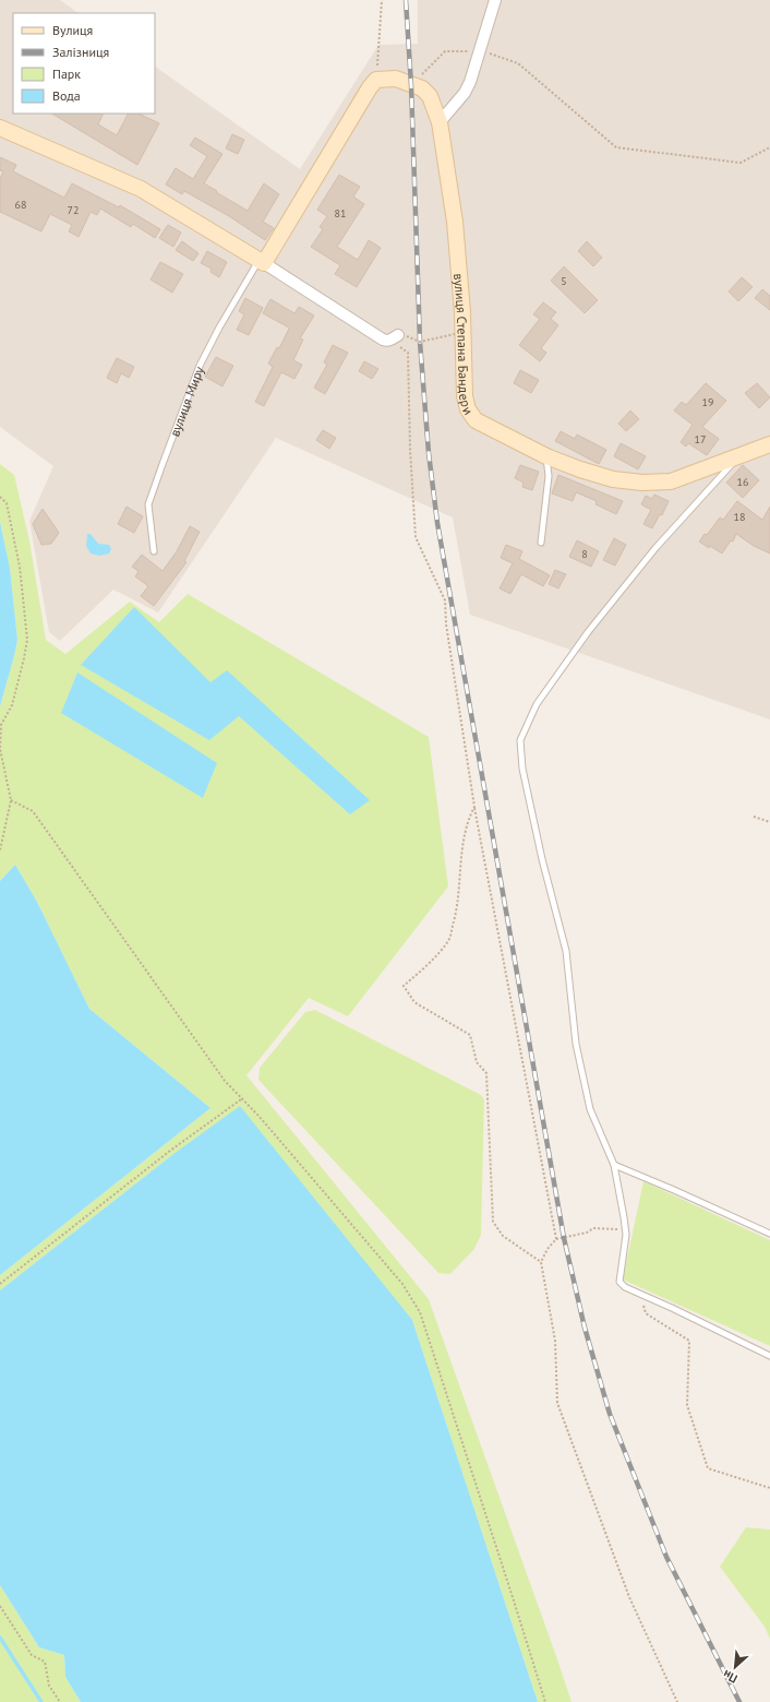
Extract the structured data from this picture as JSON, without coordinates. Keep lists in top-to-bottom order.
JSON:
{
  "streets": {
    "street": ["вулиця Степана Бандери", "вулиця Миру"]
  },
  "crossings": [
    ["вулиця Степана Бандери", "вулиця Миру"]
  ],
  "house_numbers": [
    "68",
    "72",
    "81",
    "5",
    "19",
    "17",
    "16",
    "18",
    "8"
  ],
  "legend": [
    "Вулиця",
    "Залізниця",
    "Парк",
    "Вода"
  ],
  "north": "bottom left"
}
